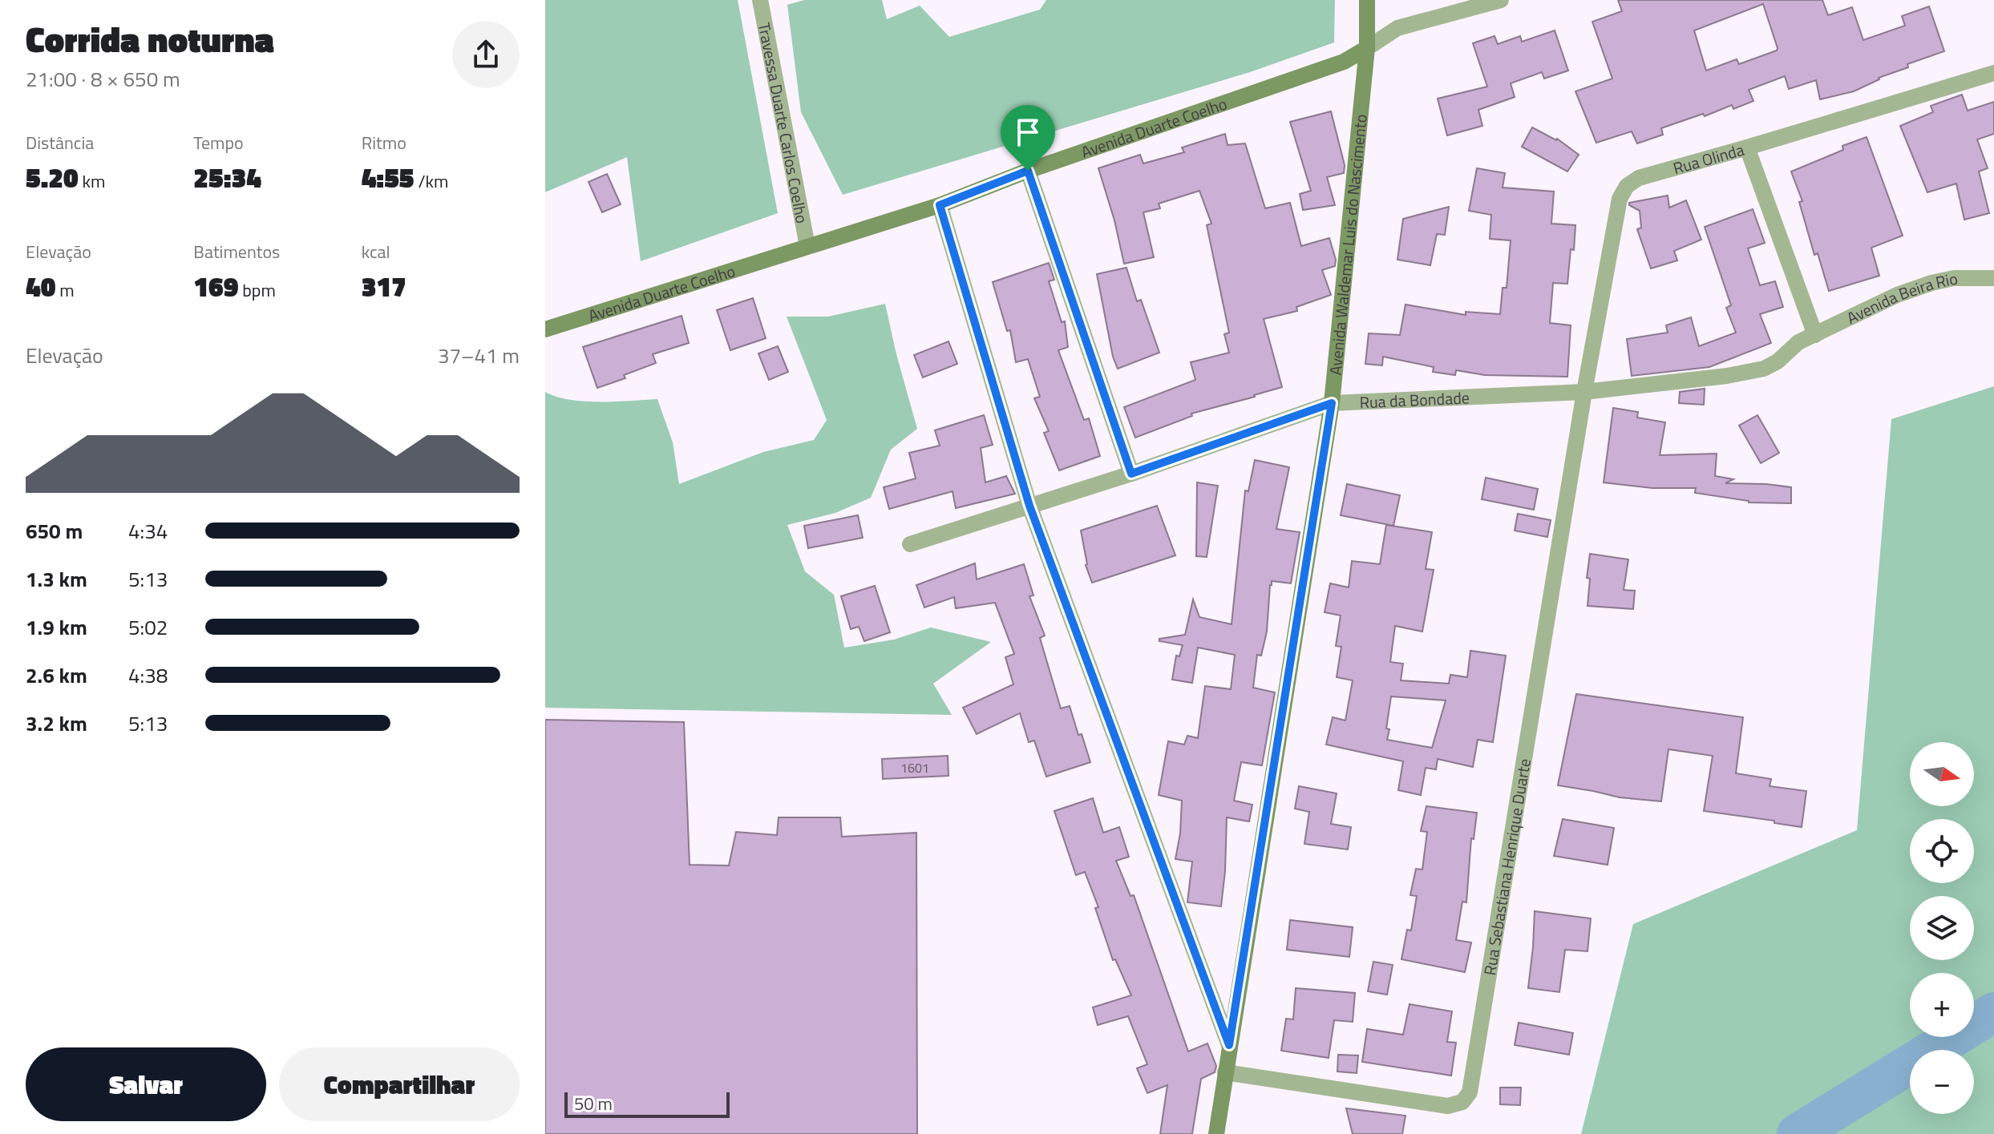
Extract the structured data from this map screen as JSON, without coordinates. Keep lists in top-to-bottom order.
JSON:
{
  "streets": {
    "main road": ["Avenida Duarte Coelho", "Avenida Waldemar Luis do Nascimento"],
    "street": [
      "Travessa Duarte Carlos Coelho",
      "Rua Olinda",
      "Avenida Beira Rio",
      "Rua da Bondade",
      "Rua Sebastiana Henrique Duarte"
    ]
  },
  "crossings": [
    ["Travessa Duarte Carlos Coelho", "Avenida Duarte Coelho"],
    ["Avenida Duarte Coelho", "Avenida Waldemar Luis do Nascimento"],
    ["Rua Olinda", "Rua da Bondade"],
    ["Rua Olinda", "Rua Sebastiana Henrique Duarte"],
    ["Avenida Waldemar Luis do Nascimento", "Rua da Bondade"],
    ["Avenida Waldemar Luis do Nascimento", "Rua Sebastiana Henrique Duarte"],
    ["Avenida Beira Rio", "Rua da Bondade"],
    ["Rua da Bondade", "Rua Sebastiana Henrique Duarte"]
  ],
  "house_numbers": ["1601"],
  "scale_bar": "50 m",
  "north": "right",
  "page": {
    "heading": ["Corrida noturna", "21:00 · 8 × 650 m"],
    "stats": [
      ["Distância", "5.20 km"],
      ["Tempo", "25:34"],
      ["Ritmo", "4:55 /km"],
      ["Elevação", "40 m"],
      ["Batimentos", "169 bpm"],
      ["kcal", "317"]
    ],
    "chart": ["Elevação", "37–41 m"],
    "list": [
      {
        "name": "650 m",
        "note": "4:34"
      },
      {
        "name": "1.3 km",
        "note": "5:13"
      },
      {
        "name": "1.9 km",
        "note": "5:02"
      },
      {
        "name": "2.6 km",
        "note": "4:38"
      },
      {
        "name": "3.2 km",
        "note": "5:13"
      }
    ],
    "map_buttons": ["+", "−"],
    "buttons": ["Salvar", "Compartilhar"],
    "scale": "50 m"
  }
}
